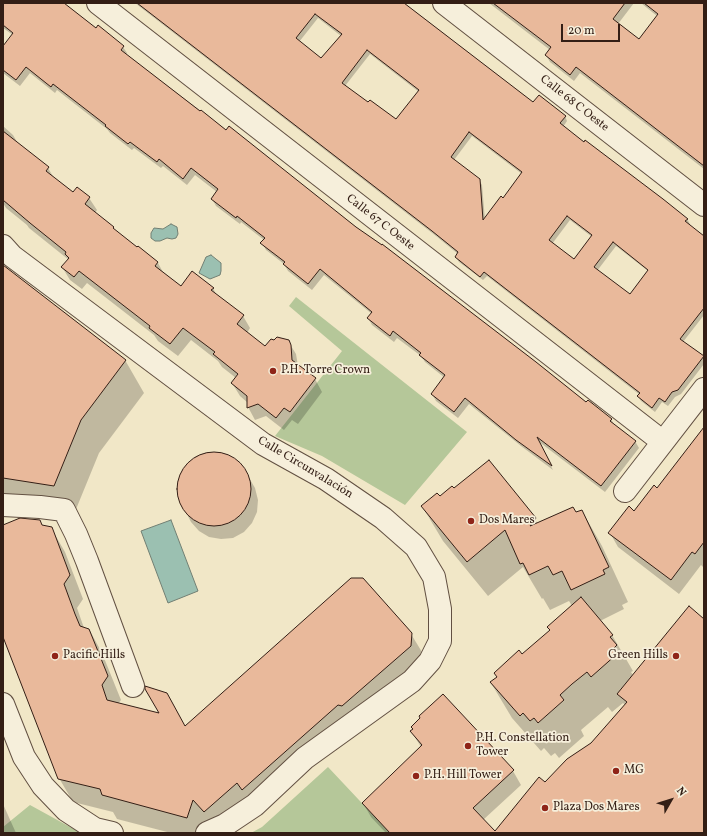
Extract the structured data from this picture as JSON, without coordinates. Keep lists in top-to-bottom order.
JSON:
{
  "streets": {
    "street": ["Calle 68 C Oeste", "Calle 67 C Oeste", "Calle Circunvalación"]
  },
  "places": [
    "P.H. Torre Crown",
    "Dos Mares",
    "Pacific Hills",
    "Green Hills",
    "P.H. Constellation Tower",
    "MG",
    "P.H. Hill Tower",
    "Plaza Dos Mares"
  ],
  "scale_bar": "20 m",
  "north": "top right"
}
